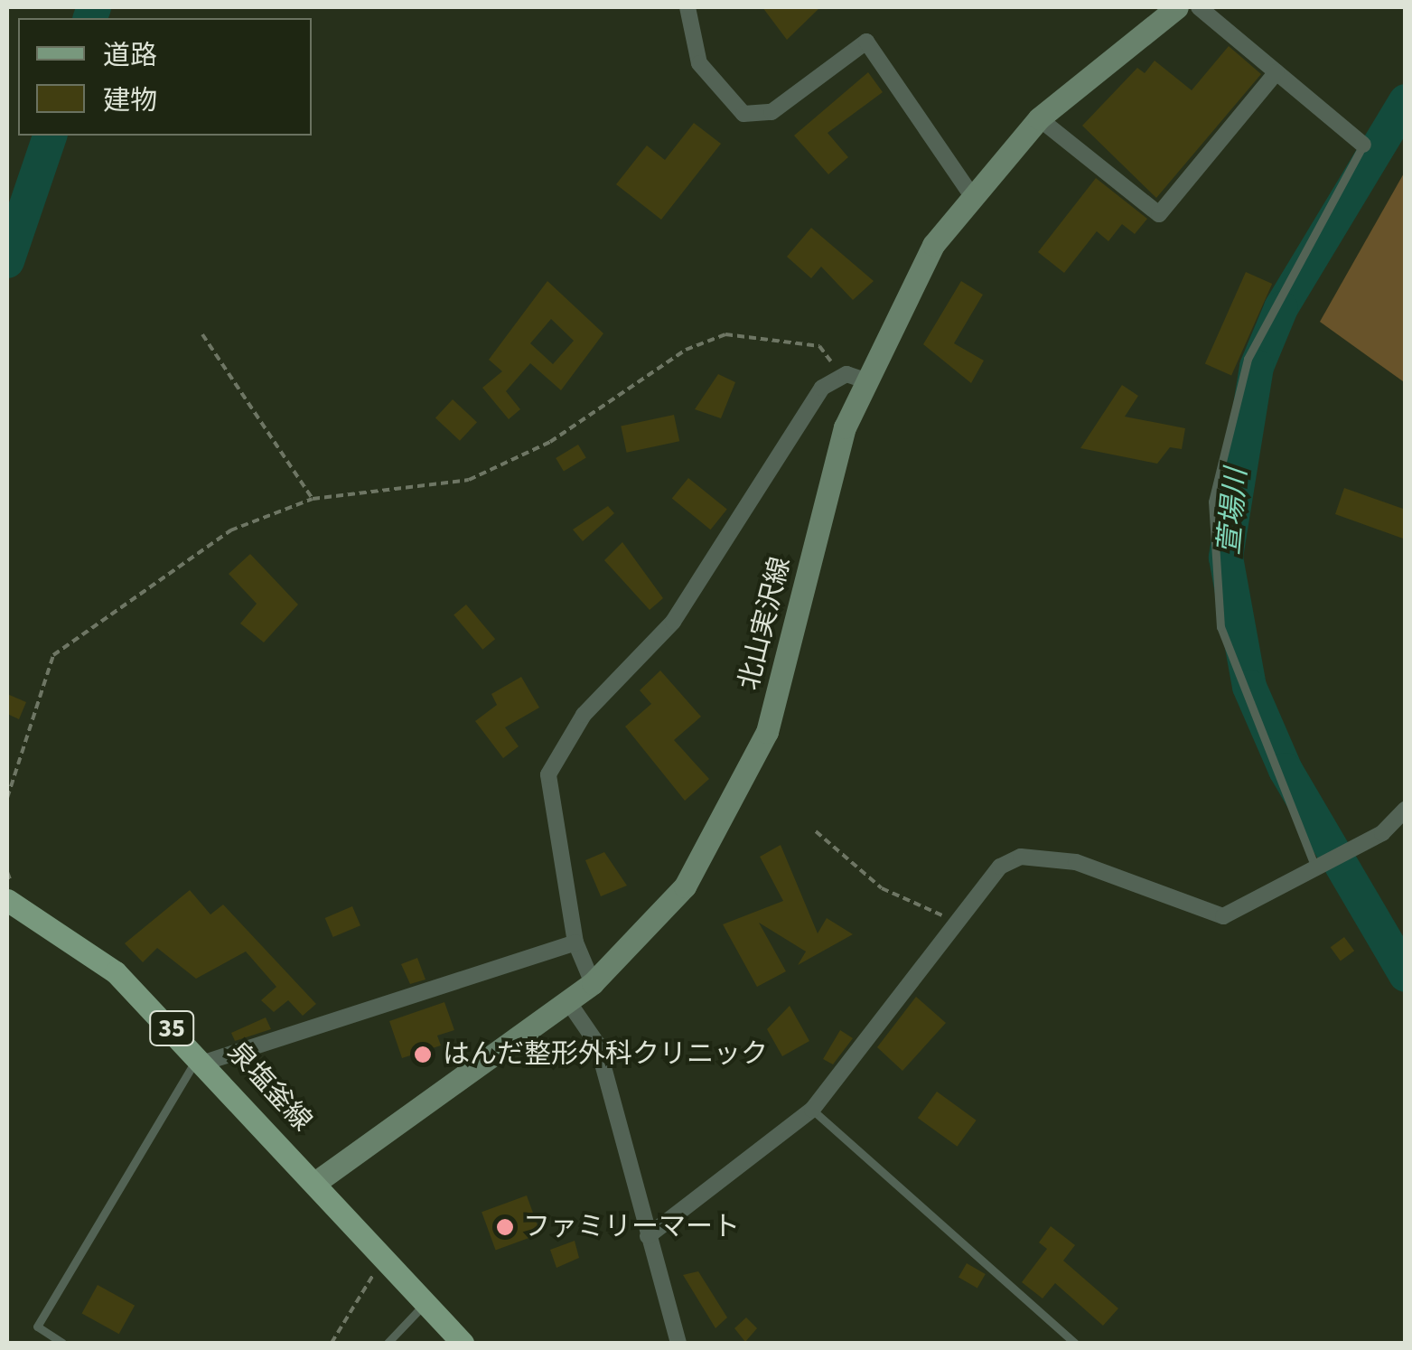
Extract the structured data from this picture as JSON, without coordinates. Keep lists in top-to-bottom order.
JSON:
{
  "streets": {
    "main road": ["35", "泉塩釜線"],
    "street": ["北山実沢線"]
  },
  "crossings": [
    ["北山実沢線", "泉塩釜線"]
  ],
  "water": ["萱場川"],
  "places": ["はんだ整形外科クリニック", "ファミリーマート"],
  "legend": ["道路", "建物"]
}
